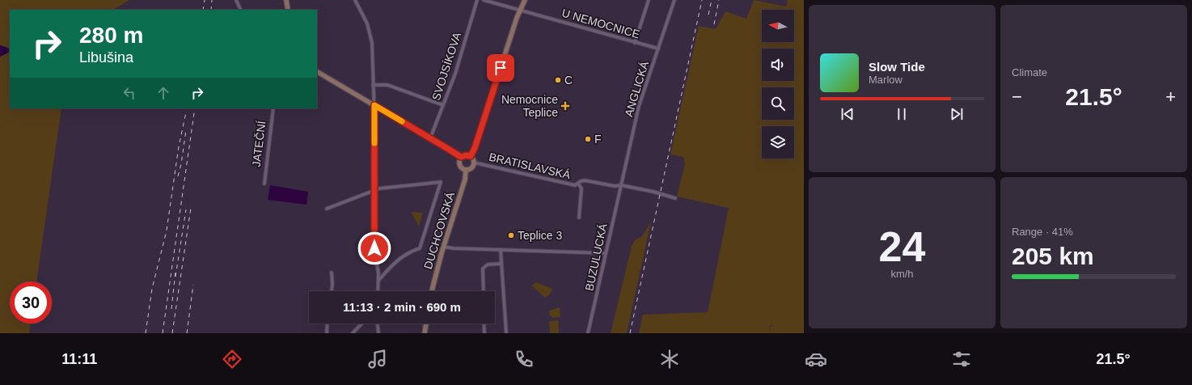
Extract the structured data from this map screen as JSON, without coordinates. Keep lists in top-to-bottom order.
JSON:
{
  "streets": {
    "main road": ["DUCHCOVSKÁ"],
    "street": [
      "U NEMOCNICE",
      "SVOJSÍKOVA",
      "ANGLICKÁ",
      "JATEČNÍ",
      "BRATISLAVSKÁ",
      "BUZULUCKÁ"
    ]
  },
  "crossings": [
    ["U NEMOCNICE", "ANGLICKÁ"],
    ["ANGLICKÁ", "BRATISLAVSKÁ"],
    ["ANGLICKÁ", "BUZULUCKÁ"],
    ["BRATISLAVSKÁ", "DUCHCOVSKÁ"],
    ["BRATISLAVSKÁ", "BUZULUCKÁ"]
  ],
  "places": {
    "other": ["C", "F", "Teplice 3"],
    "health": ["Nemocnice Teplice"]
  },
  "north": "left",
  "page": {
    "tile": [
      "Climate",
      ["24", "km/h"],
      ["Range · 41%", "205 km"]
    ],
    "turn": ["280 m", "Libušina"],
    "song": ["Slow Tide", "Marlow"],
    "heat": ["−", "21.5°", "+"],
    "limit": "30",
    "trip": "11:13 · 2 min · 690 m",
    "tabs": ["11:11", "21.5°"]
  }
}
